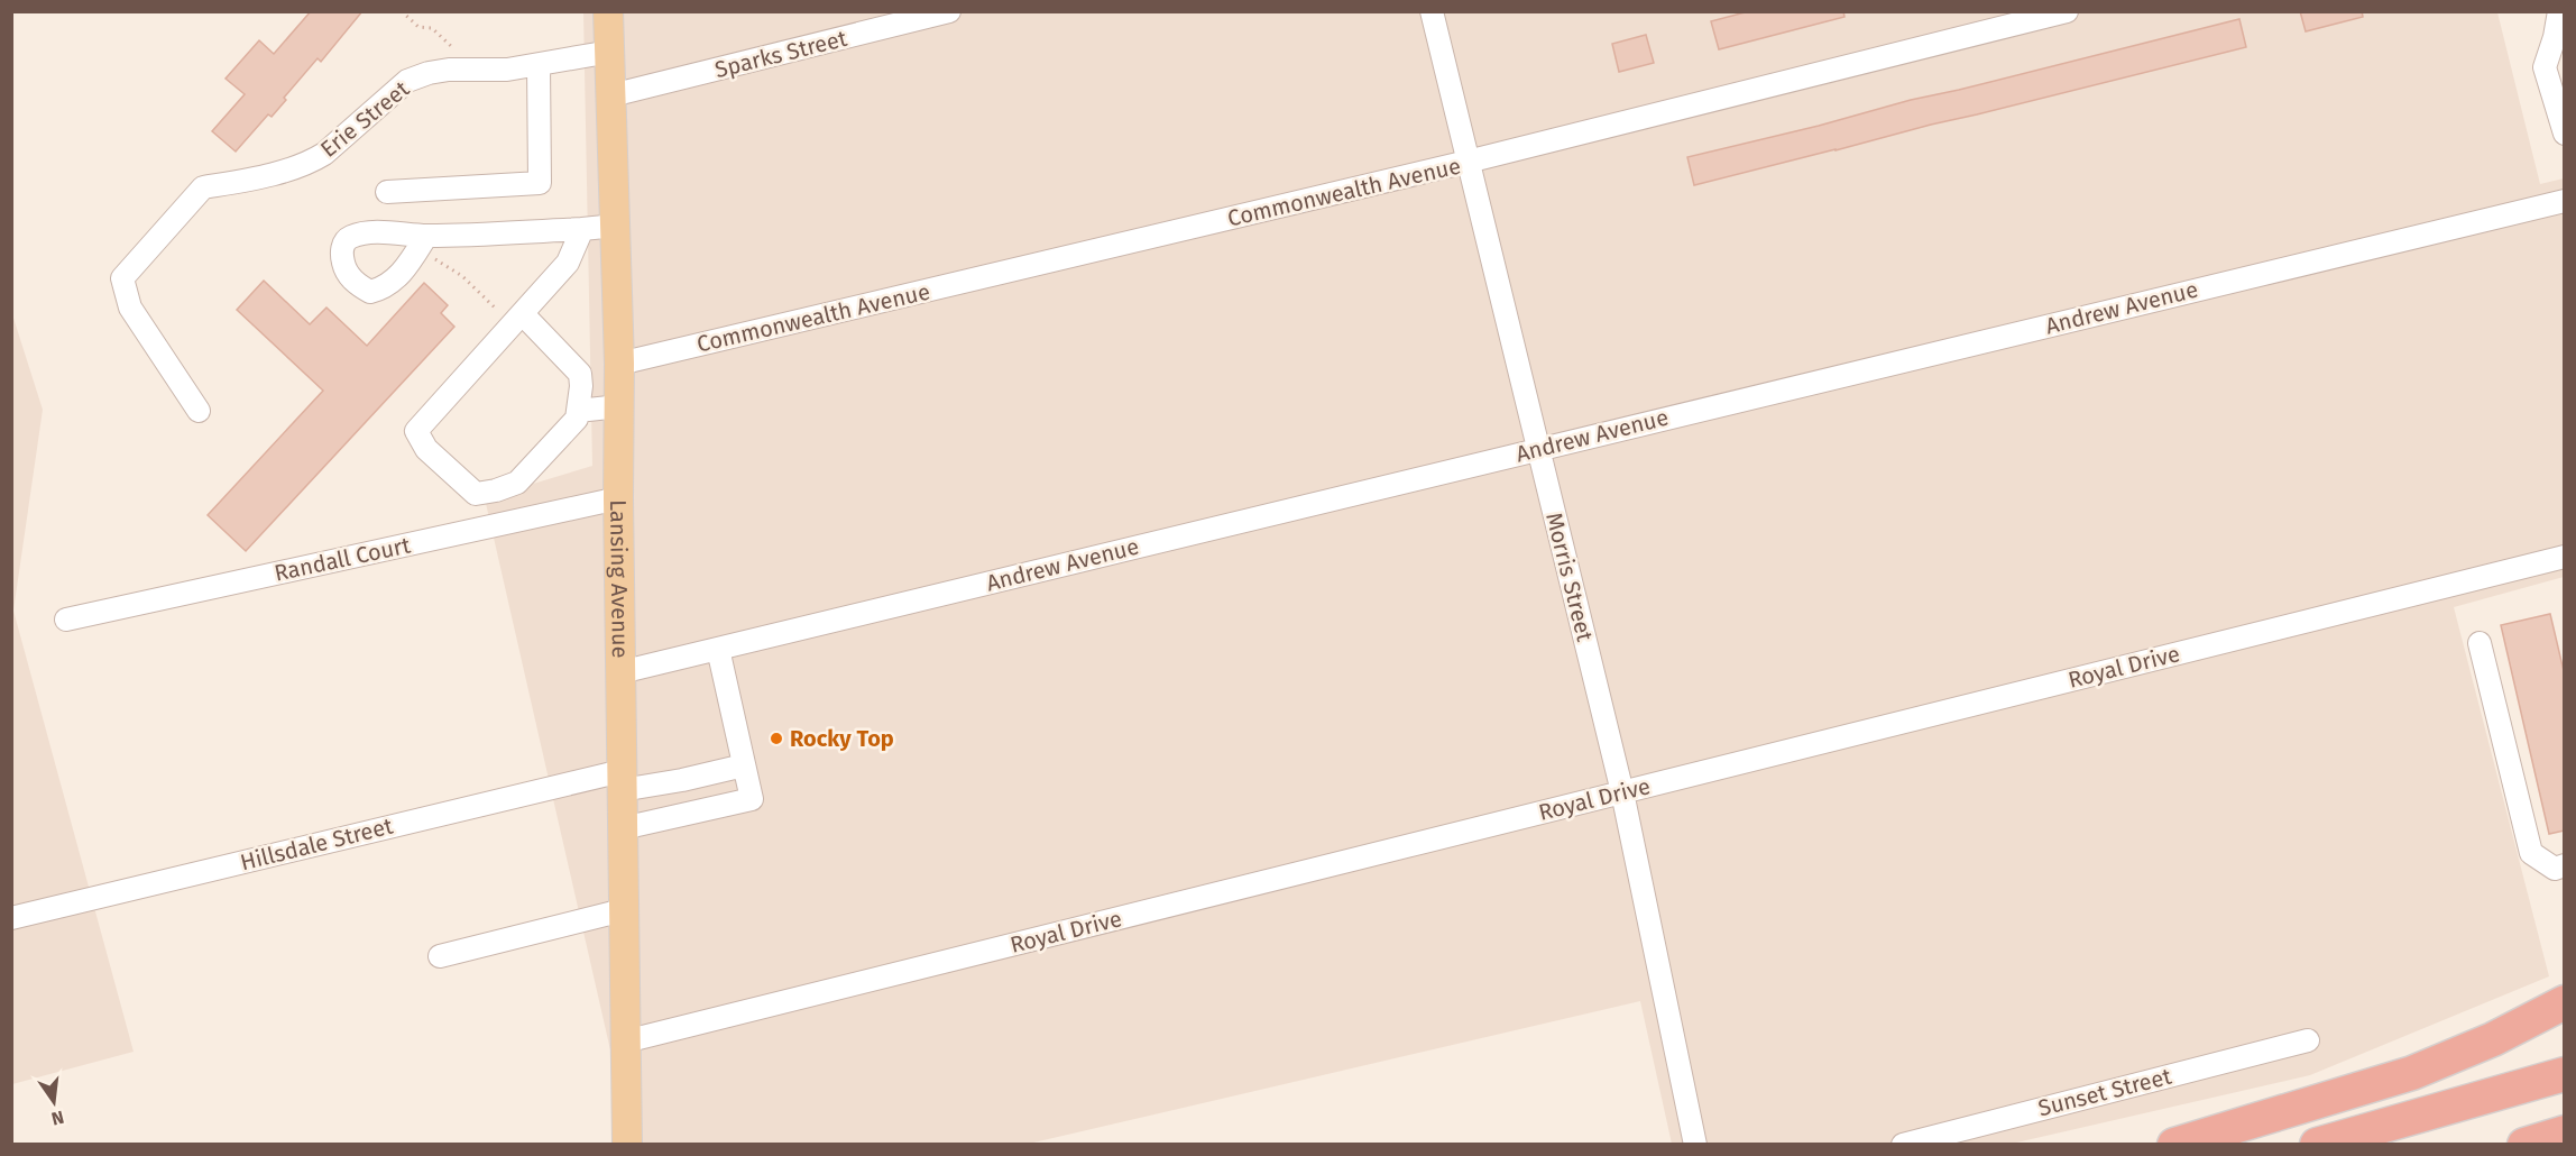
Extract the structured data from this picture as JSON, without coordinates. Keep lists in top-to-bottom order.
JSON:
{
  "streets": {
    "main road": ["Lansing Avenue"],
    "street": [
      "Sparks Street",
      "Erie Street",
      "Commonwealth Avenue",
      "Andrew Avenue",
      "Randall Court",
      "Morris Street",
      "Royal Drive",
      "Hillsdale Street",
      "Sunset Street"
    ]
  },
  "crossings": [
    ["Sparks Street", "Lansing Avenue"],
    ["Erie Street", "Lansing Avenue"],
    ["Commonwealth Avenue", "Morris Street"],
    ["Commonwealth Avenue", "Lansing Avenue"],
    ["Andrew Avenue", "Morris Street"],
    ["Andrew Avenue", "Lansing Avenue"],
    ["Randall Court", "Lansing Avenue"],
    ["Morris Street", "Royal Drive"],
    ["Lansing Avenue", "Royal Drive"],
    ["Lansing Avenue", "Hillsdale Street"]
  ],
  "places": ["Rocky Top"],
  "north": "bottom"
}
